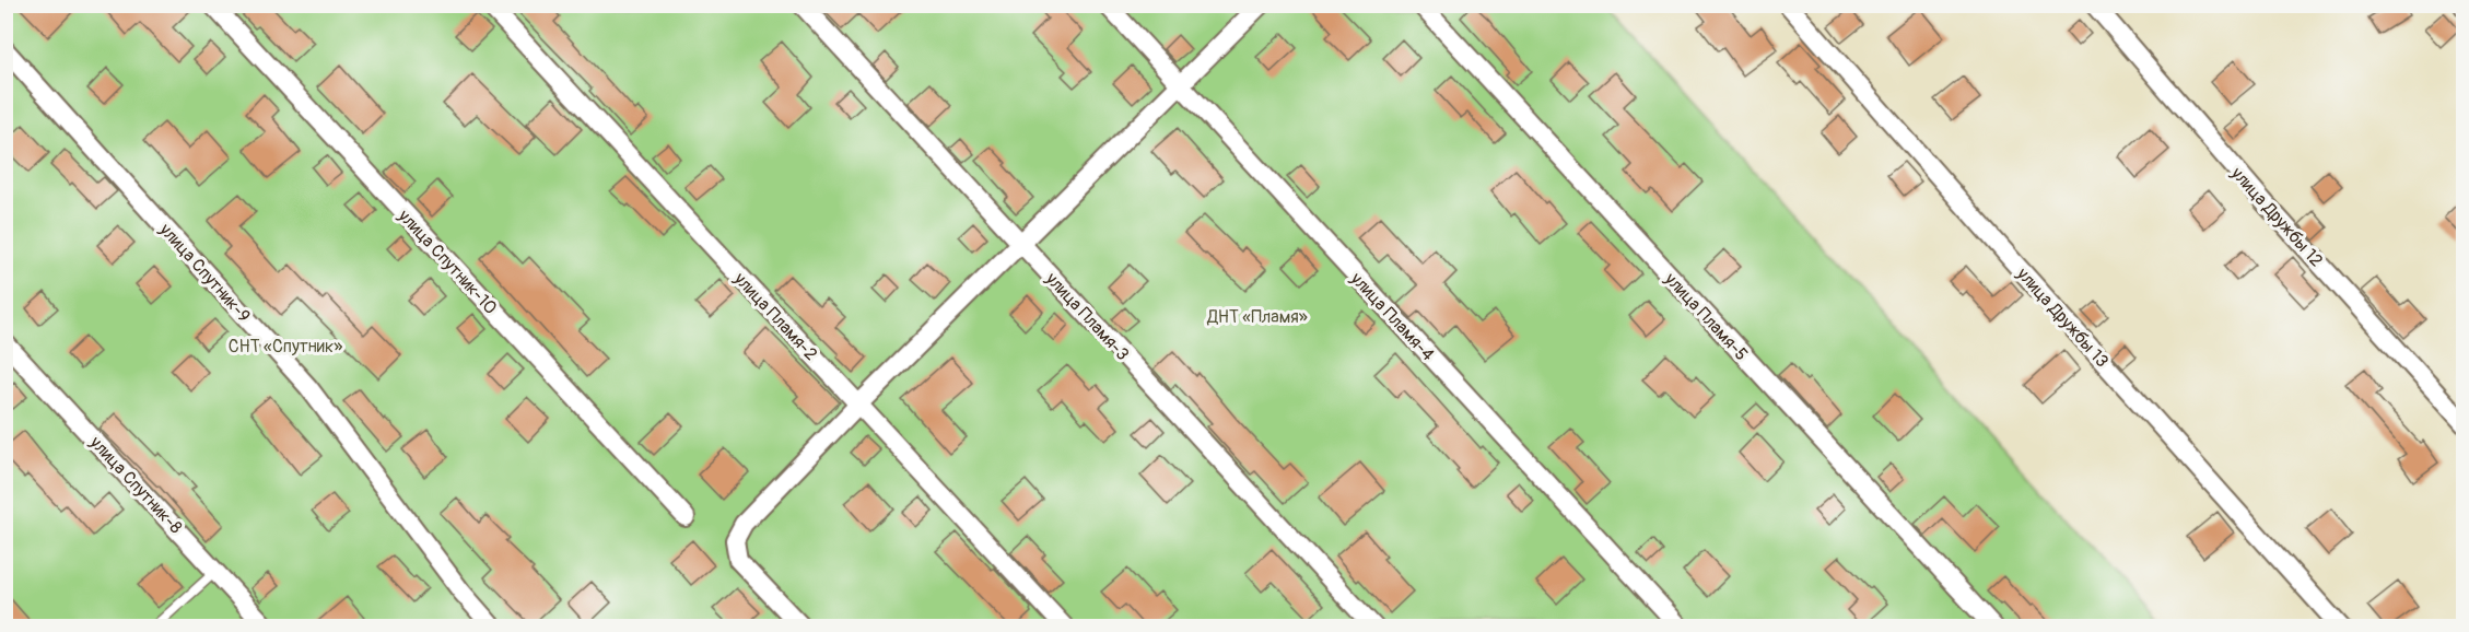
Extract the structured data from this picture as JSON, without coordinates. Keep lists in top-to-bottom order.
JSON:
{
  "streets": {
    "street": [
      "улица Дружбы 12",
      "улица Спутник-10",
      "улица Спутник-9",
      "улица Пламя-2",
      "улица Пламя-3",
      "улица Пламя-4",
      "улица Пламя-5",
      "улица Дружбы 13",
      "улица Спутник-8"
    ]
  },
  "parks": ["ДНТ «Пламя»", "СНТ «Спутник»"]
}
